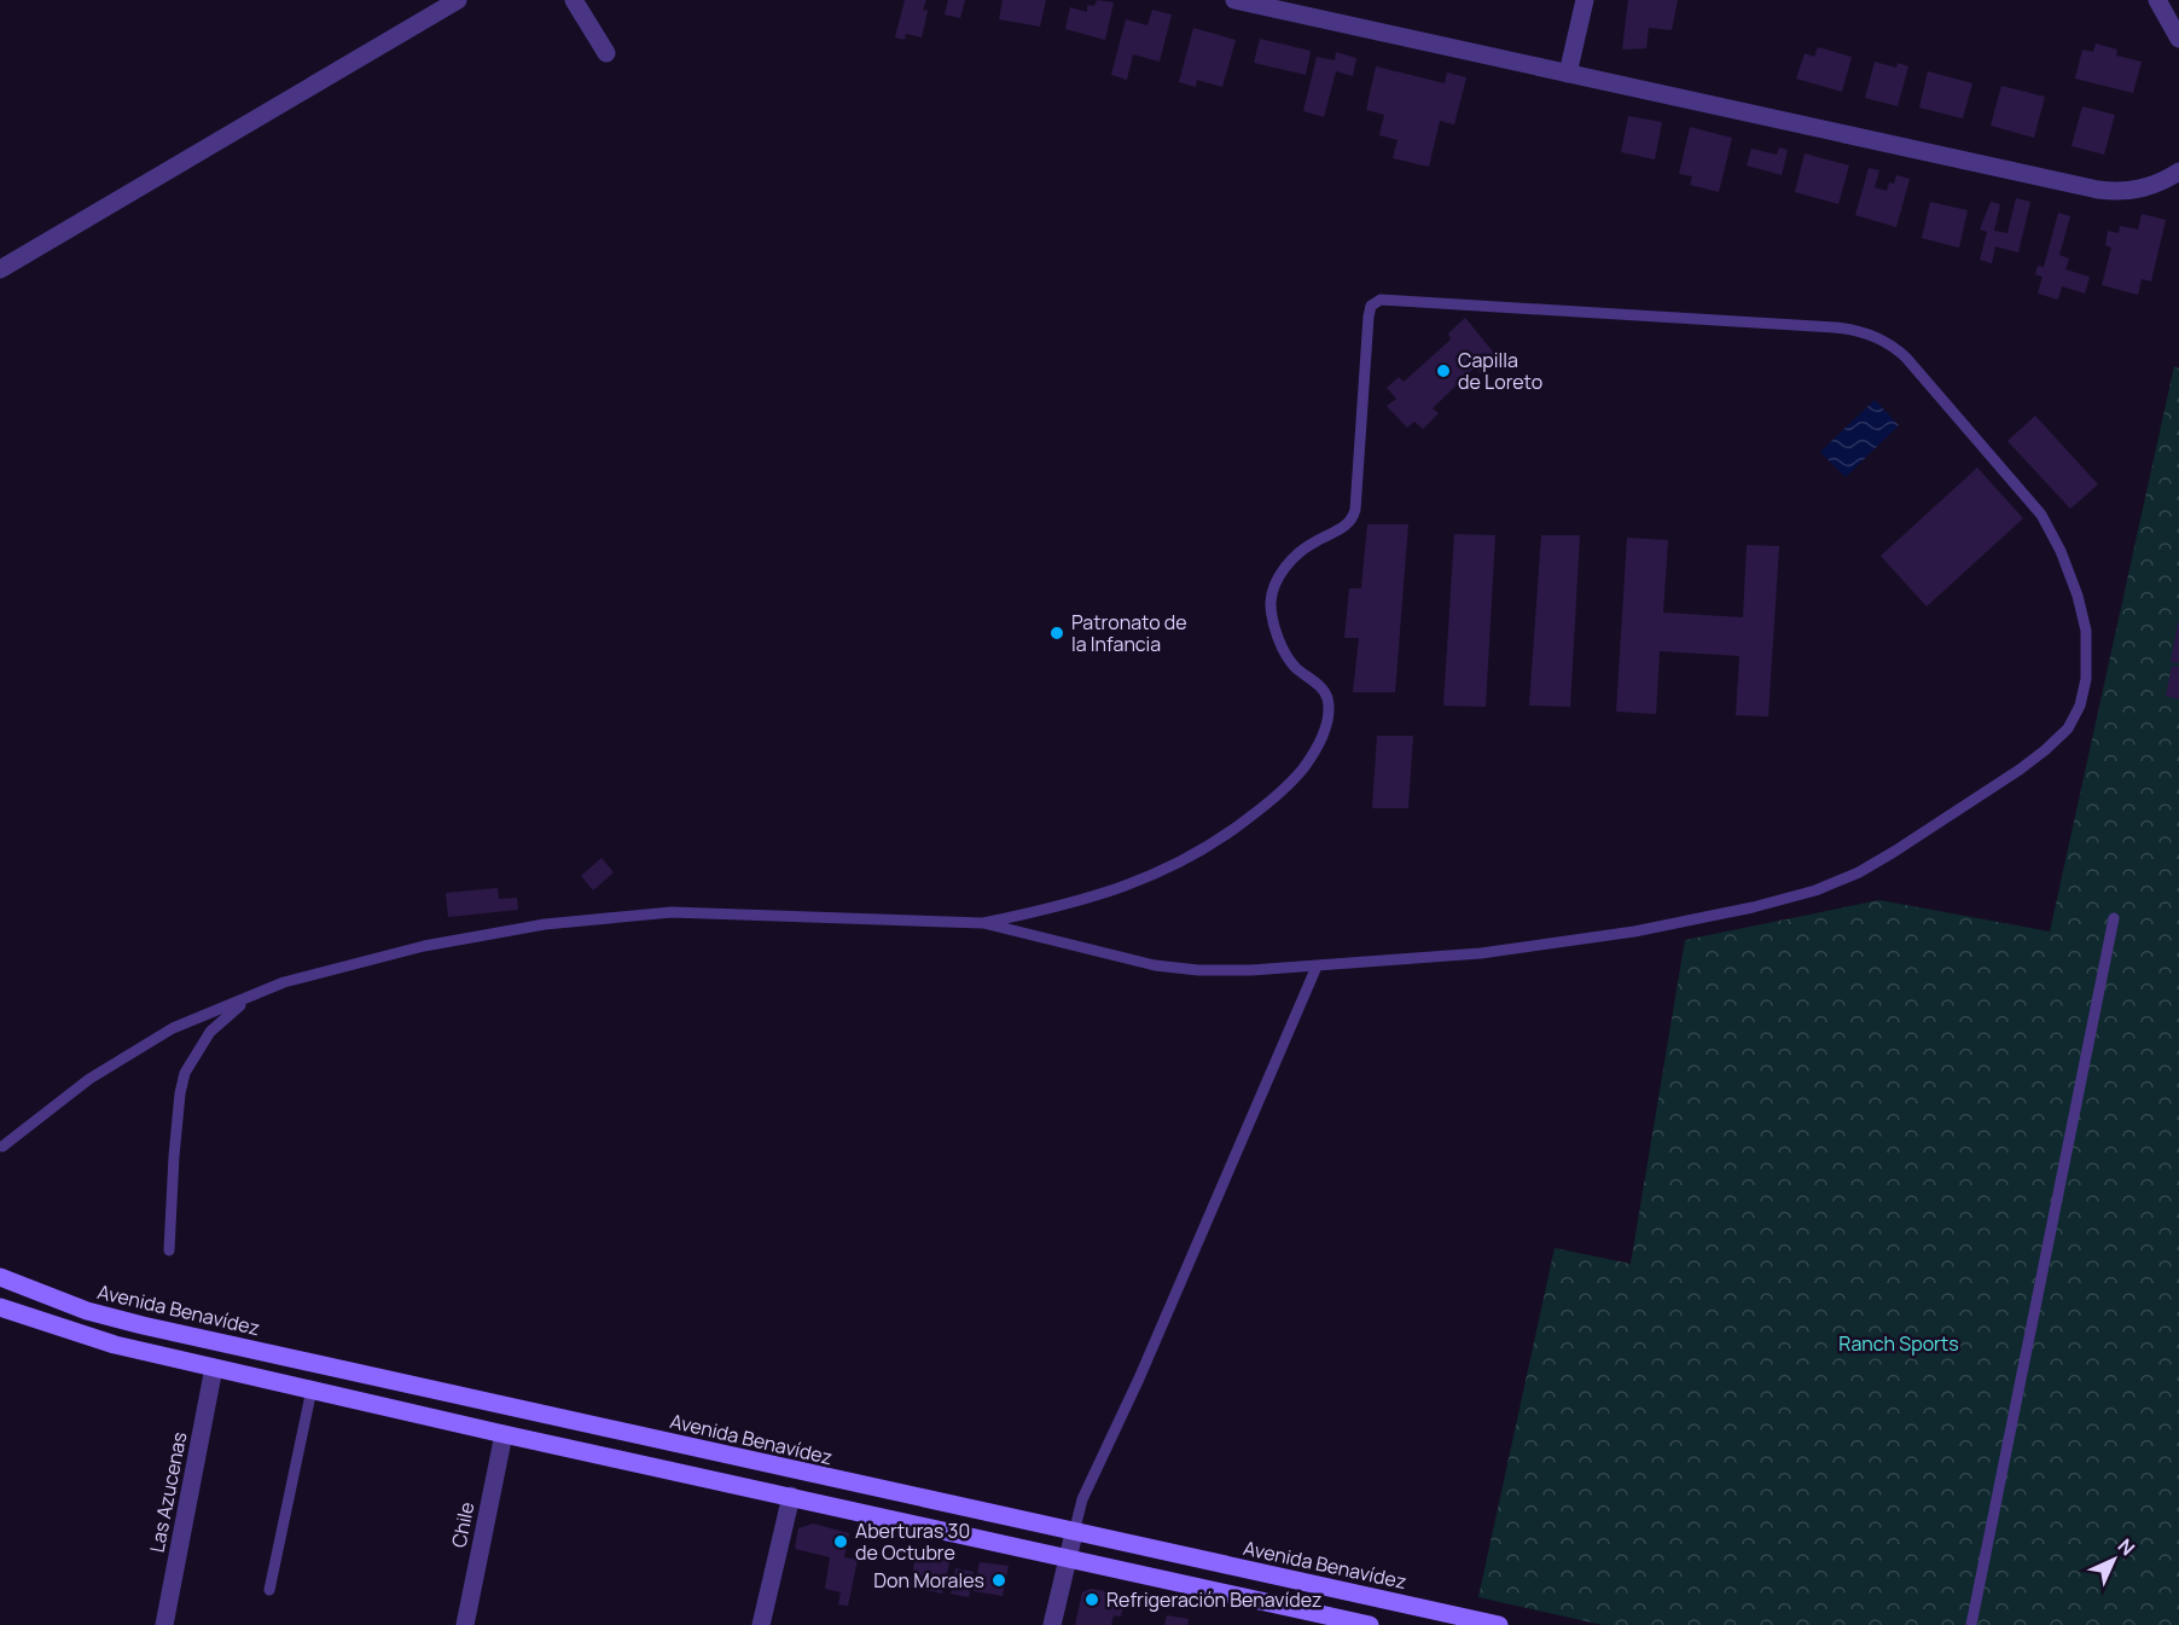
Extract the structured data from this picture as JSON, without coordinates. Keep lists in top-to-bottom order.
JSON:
{
  "streets": {
    "main road": ["Avenida Benavídez"],
    "street": ["Las Azucenas", "Chile"]
  },
  "parks": ["Ranch Sports"],
  "places": [
    "Capilla de Loreto",
    "Patronato de la Infancia",
    "Aberturas 30 de Octubre",
    "Don Morales",
    "Refrigeración Benavídez"
  ],
  "north": "top right"
}
